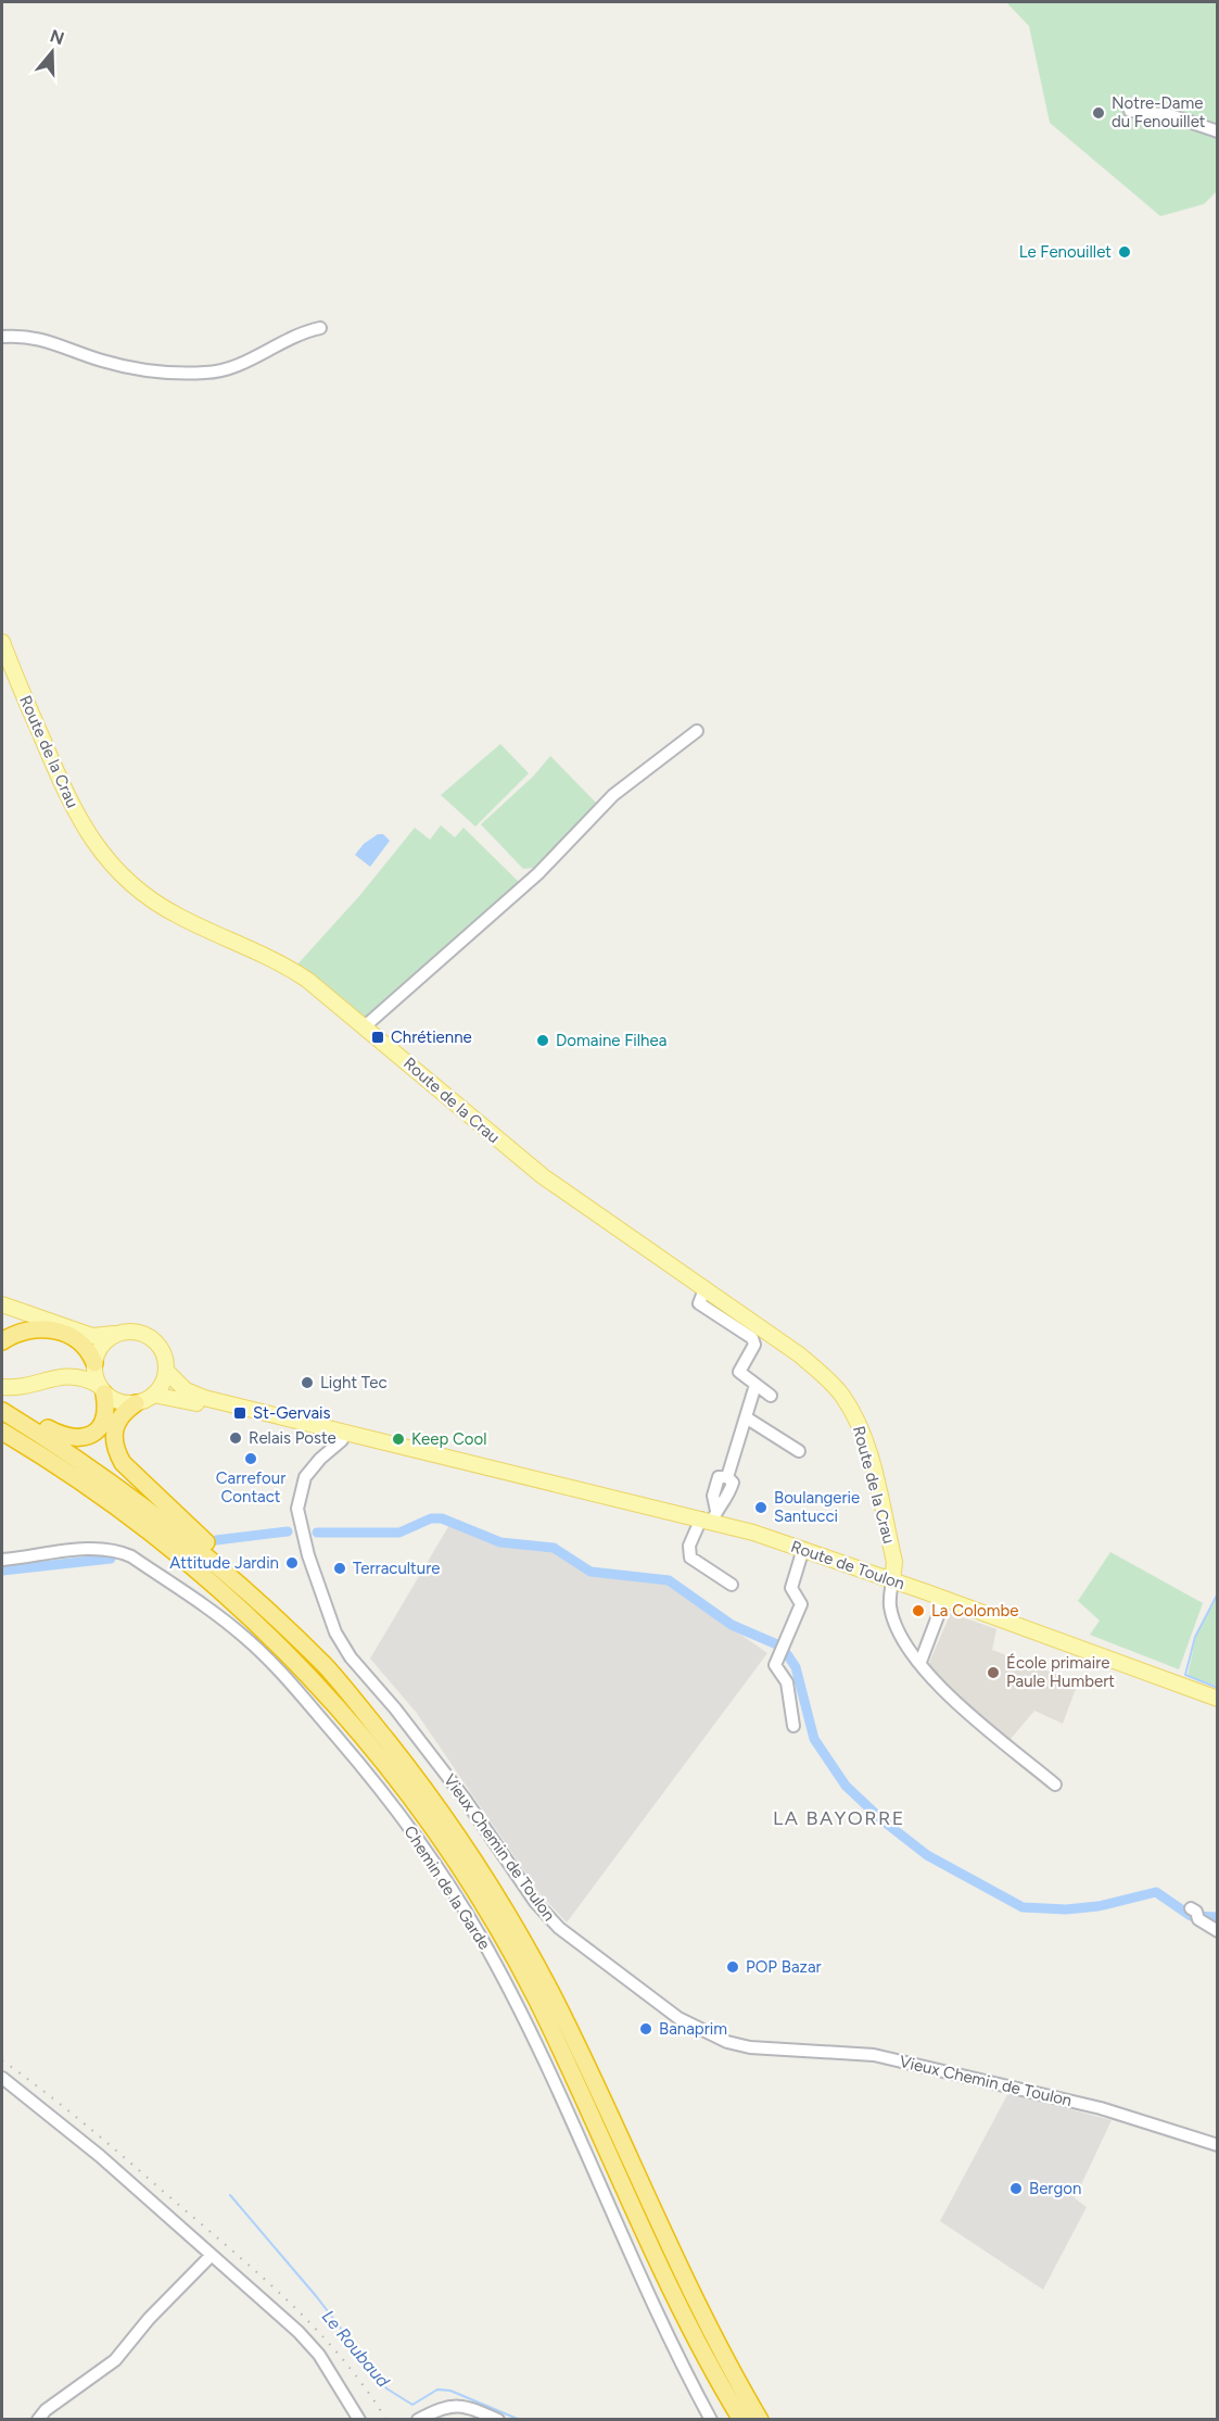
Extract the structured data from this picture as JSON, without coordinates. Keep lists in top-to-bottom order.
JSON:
{
  "streets": {
    "main road": ["Route de la Crau", "Route de Toulon"],
    "street": ["Vieux Chemin de Toulon", "Chemin de la Garde"]
  },
  "crossings": [
    ["Route de la Crau", "Route de Toulon"],
    ["Route de Toulon", "Vieux Chemin de Toulon"]
  ],
  "districts": ["LA BAYORRE"],
  "water": ["Le Roubaud"],
  "places": {
    "other": [
      "Notre-Dame du Fenouillet",
      "Le Fenouillet",
      "Domaine Filhea",
      "Light Tec",
      "Relais Poste",
      "Keep Cool",
      "Carrefour Contact",
      "Boulangerie Santucci",
      "Attitude Jardin",
      "Terraculture",
      "La Colombe",
      "École primaire Paule Humbert",
      "POP Bazar",
      "Banaprim",
      "Bergon"
    ],
    "transit": ["Chrétienne", "St-Gervais"]
  },
  "north": "top"
}
